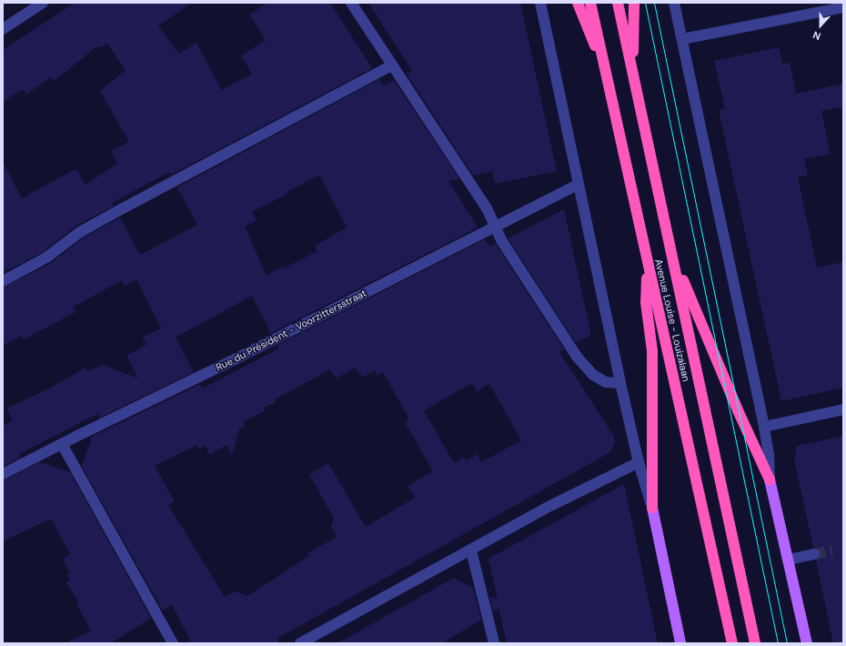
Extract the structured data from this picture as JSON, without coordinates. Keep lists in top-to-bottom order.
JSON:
{
  "streets": {
    "highway": ["Avenue Louise - Louizalaan"],
    "street": ["Rue du Président - Voorzittersstraat"]
  },
  "north": "bottom"
}
